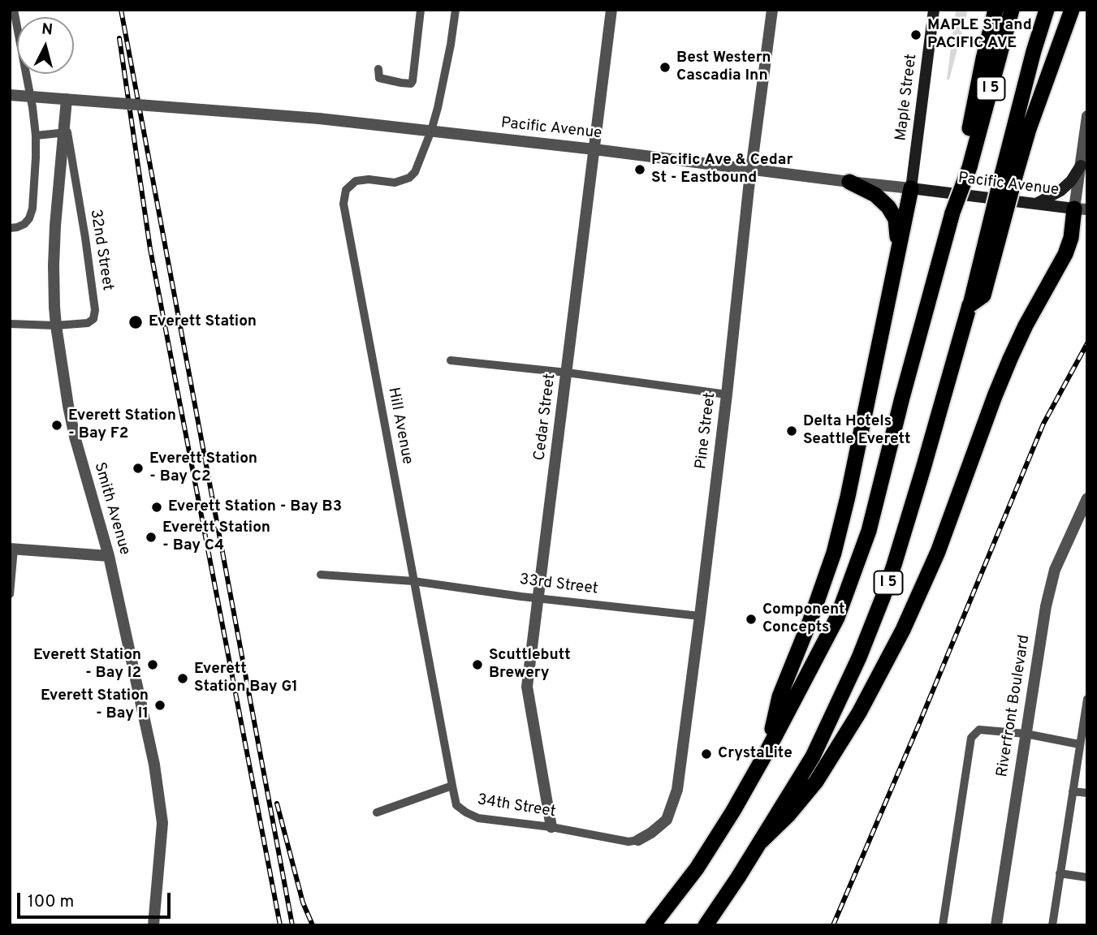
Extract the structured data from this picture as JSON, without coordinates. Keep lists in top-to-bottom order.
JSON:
{
  "streets": {
    "highway": ["I 5"],
    "main road": ["Maple Street", "Pacific Avenue"],
    "street": [
      "32nd Street",
      "Cedar Street",
      "Hill Avenue",
      "Pine Street",
      "Smith Avenue",
      "33rd Street",
      "Riverfront Boulevard",
      "34th Street"
    ]
  },
  "crossings": [
    ["Maple Street", "Pacific Avenue"],
    ["Pacific Avenue", "Cedar Street"],
    ["Pacific Avenue", "Hill Avenue"],
    ["Pacific Avenue", "Pine Street"],
    ["Pacific Avenue", "Smith Avenue"],
    ["32nd Street", "Smith Avenue"],
    ["Cedar Street", "33rd Street"],
    ["Cedar Street", "34th Street"],
    ["Hill Avenue", "33rd Street"],
    ["Hill Avenue", "34th Street"],
    ["Pine Street", "33rd Street"],
    ["Pine Street", "34th Street"]
  ],
  "places": [
    "MAPLE ST and PACIFIC AVE",
    "Best Western Cascadia Inn",
    "Pacific Ave & Cedar St - Eastbound",
    "Everett Station",
    "Everett Station - Bay F2",
    "Delta Hotels Seattle Everett",
    "Everett Station - Bay C2",
    "Everett Station - Bay B3",
    "Everett Station - Bay C4",
    "Component Concepts",
    "Everett Station - Bay I2",
    "Scuttlebutt Brewery",
    "Everett Station Bay G1",
    "Everett Station - Bay I1",
    "CrystaLite"
  ],
  "scale_bar": "100 m",
  "north": "top"
}
